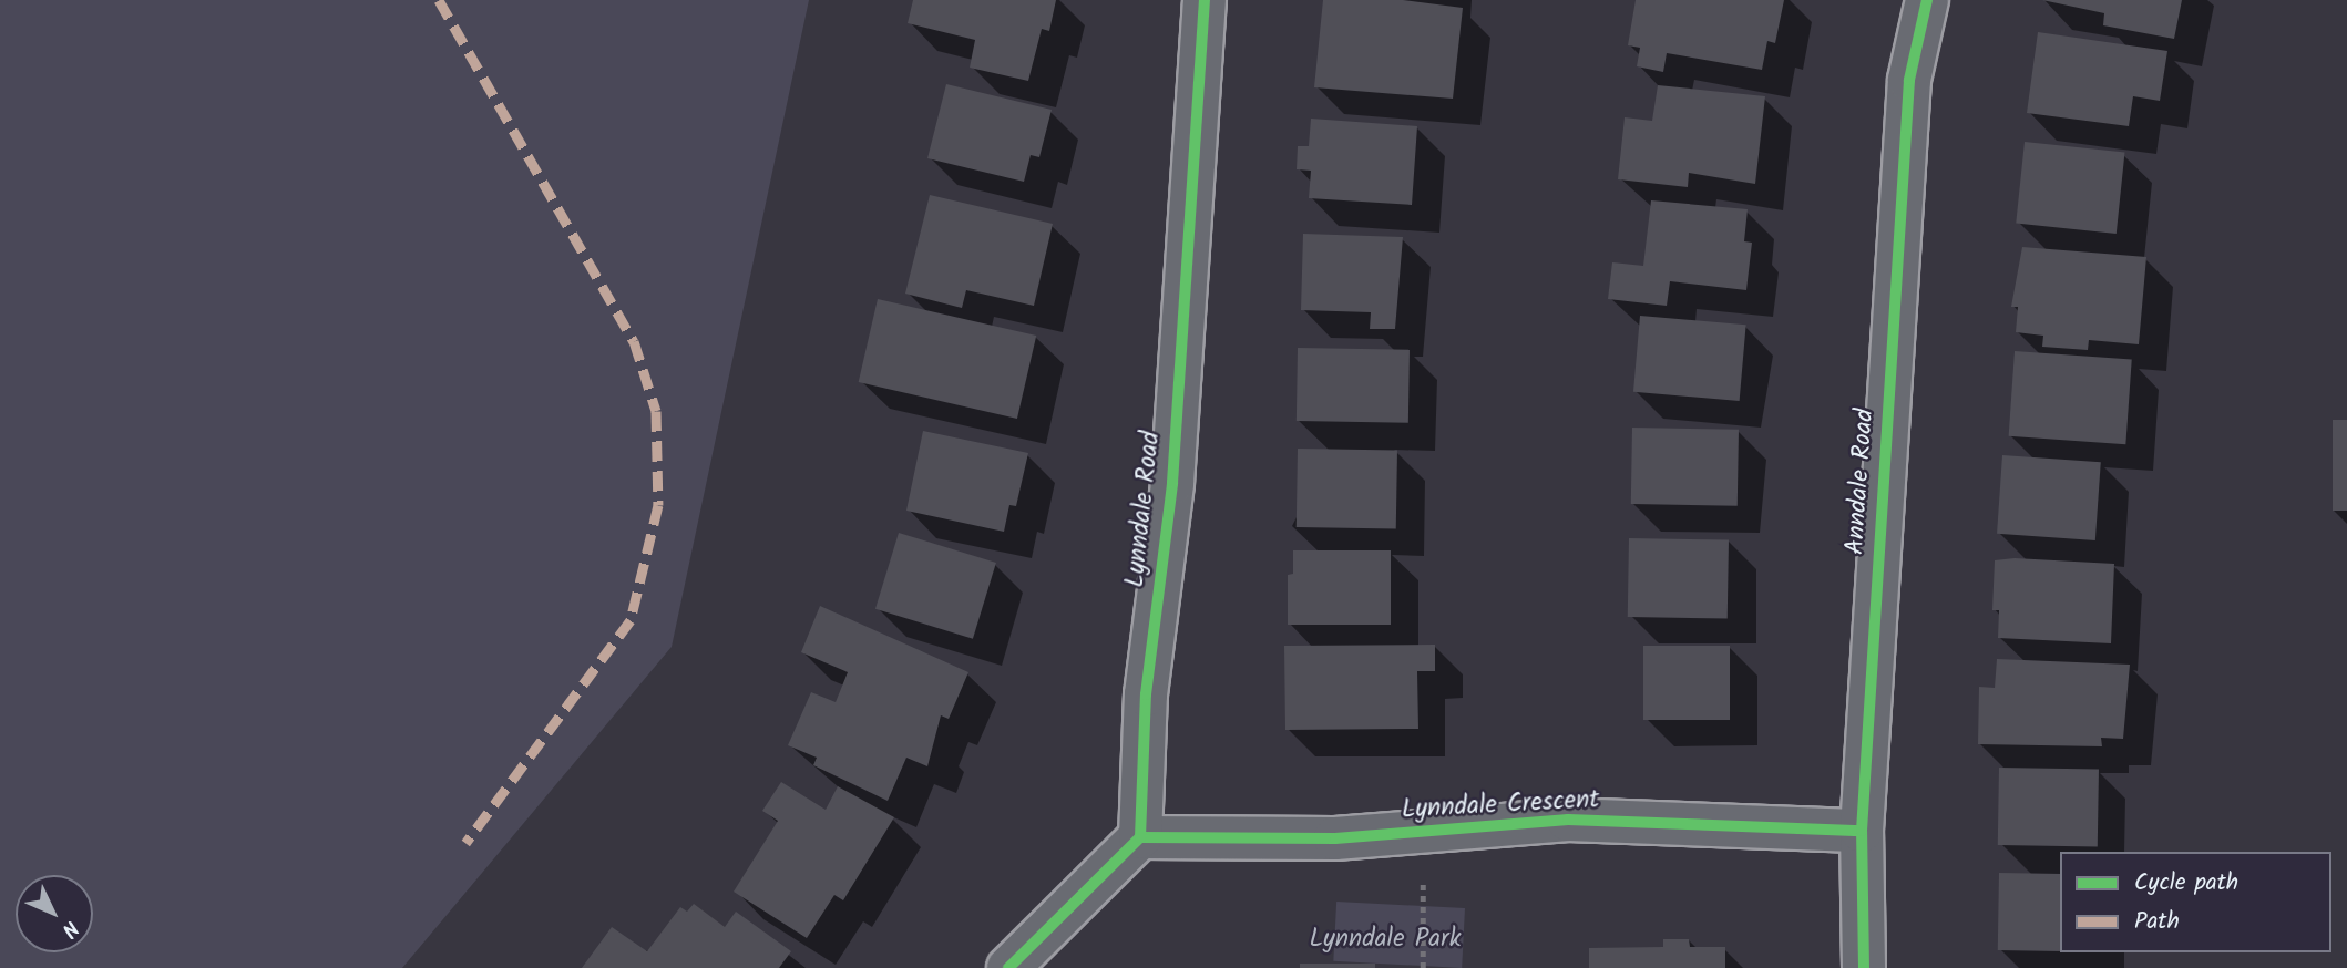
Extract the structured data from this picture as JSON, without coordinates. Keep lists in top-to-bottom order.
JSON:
{
  "streets": {
    "street": ["Anndale Road", "Lynndale Road", "Lynndale Crescent"]
  },
  "crossings": [
    ["Anndale Road", "Lynndale Crescent"],
    ["Lynndale Road", "Lynndale Crescent"]
  ],
  "parks": ["Lynndale Park"],
  "legend": ["Cycle path", "Path"],
  "north": "bottom right"
}
